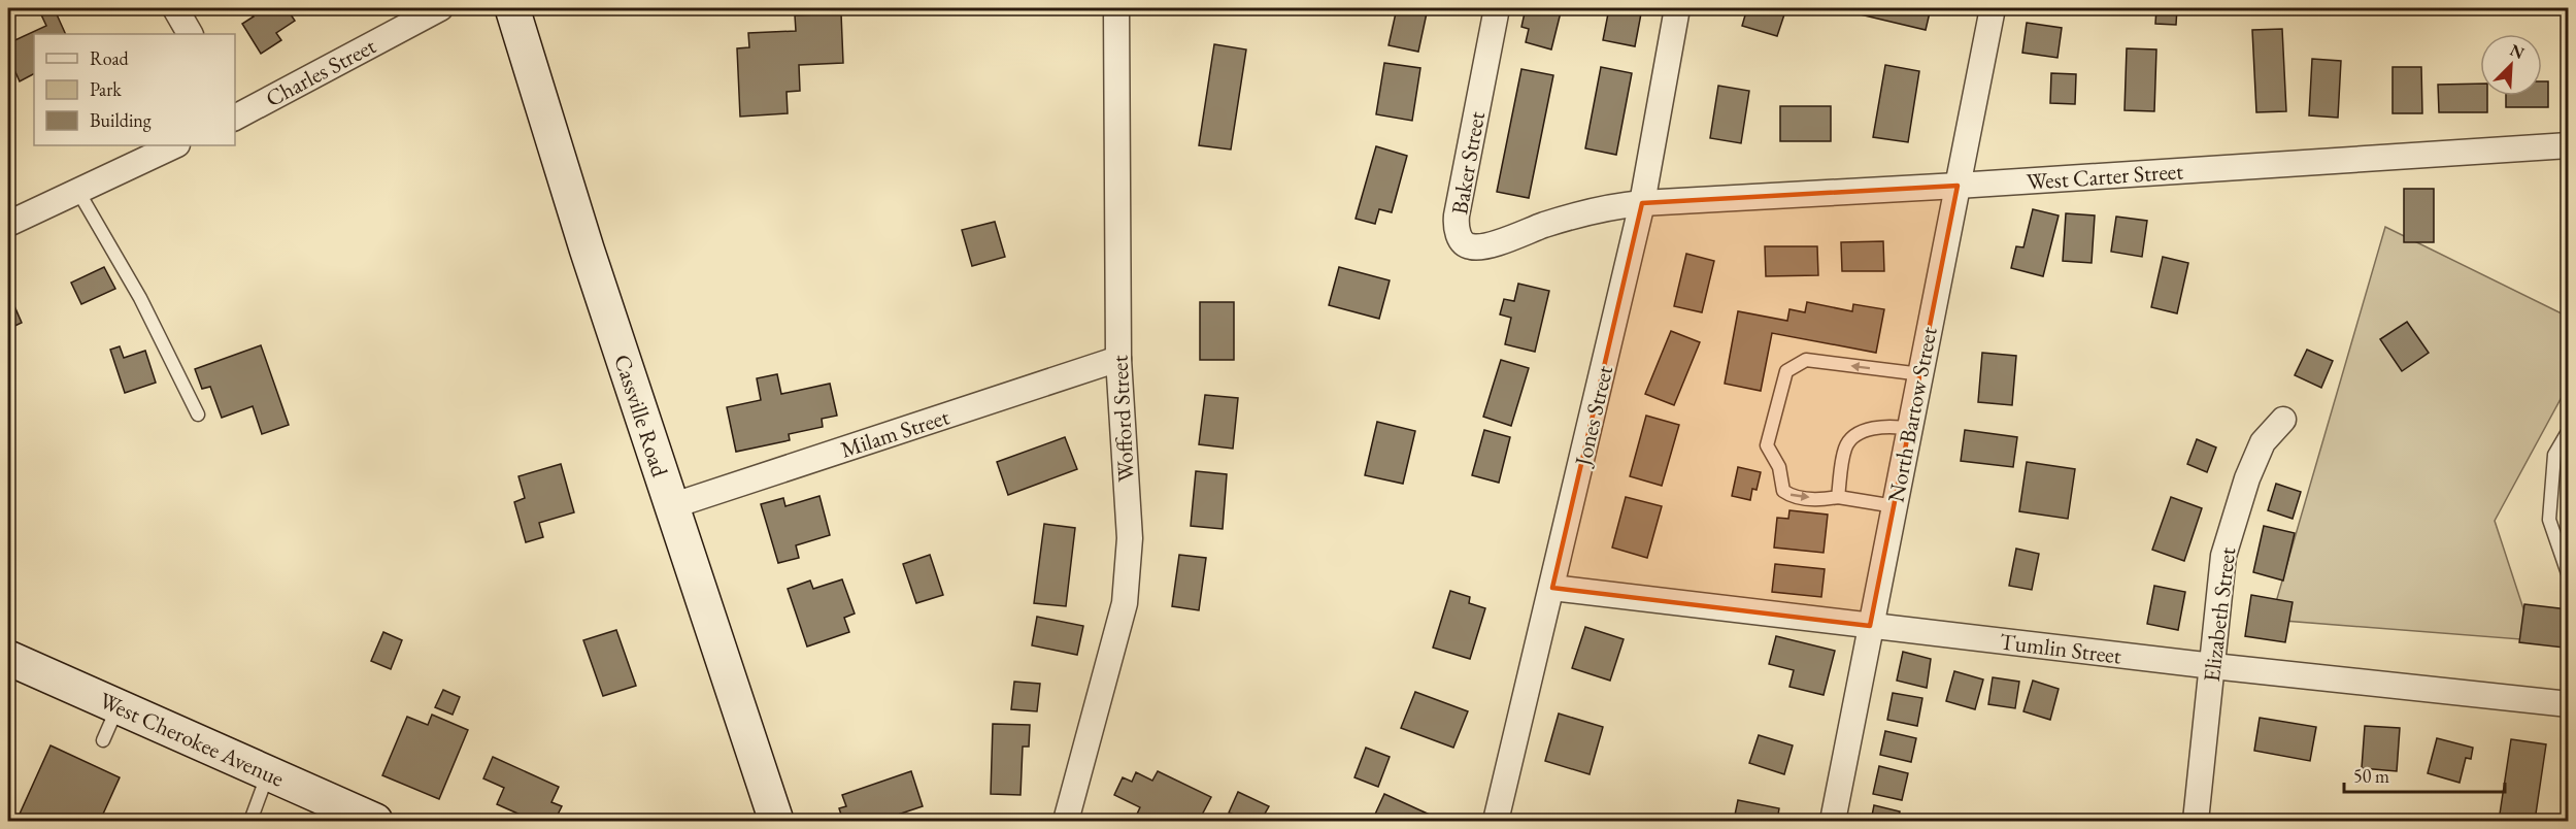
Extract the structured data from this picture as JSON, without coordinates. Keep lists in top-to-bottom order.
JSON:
{
  "streets": {
    "main road": ["Cassville Road", "West Cherokee Avenue"],
    "street": [
      "Charles Street",
      "Baker Street",
      "West Carter Street",
      "North Bartow Street",
      "Jones Street",
      "Wofford Street",
      "Milam Street",
      "Elizabeth Street",
      "Tumlin Street"
    ]
  },
  "crossings": [
    ["Baker Street", "West Carter Street"],
    ["Baker Street", "Jones Street"],
    ["West Carter Street", "North Bartow Street"],
    ["West Carter Street", "Jones Street"],
    ["North Bartow Street", "Tumlin Street"],
    ["Cassville Road", "Milam Street"],
    ["Jones Street", "Tumlin Street"],
    ["Wofford Street", "Milam Street"],
    ["Elizabeth Street", "Tumlin Street"]
  ],
  "legend": ["Road", "Park", "Building"],
  "scale_bar": "50 m",
  "north": "top right"
}
